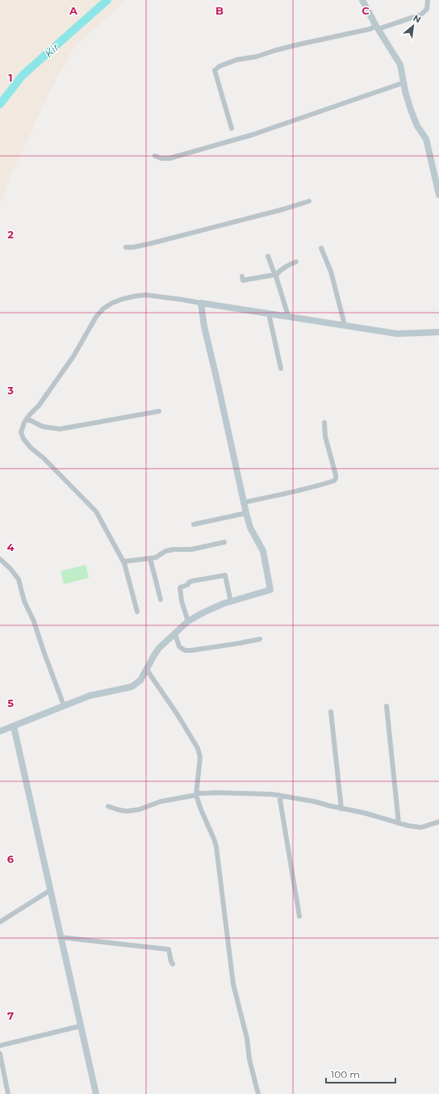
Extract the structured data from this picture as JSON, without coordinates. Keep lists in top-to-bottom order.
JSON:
{
  "water": ["Kir"],
  "scale_bar": "100 m",
  "north": "top right",
  "grid": {
    "columns": ["A", "B", "C"],
    "rows": [
      "1",
      "2",
      "3",
      "4",
      "5",
      "6",
      "7"
    ]
  }
}
